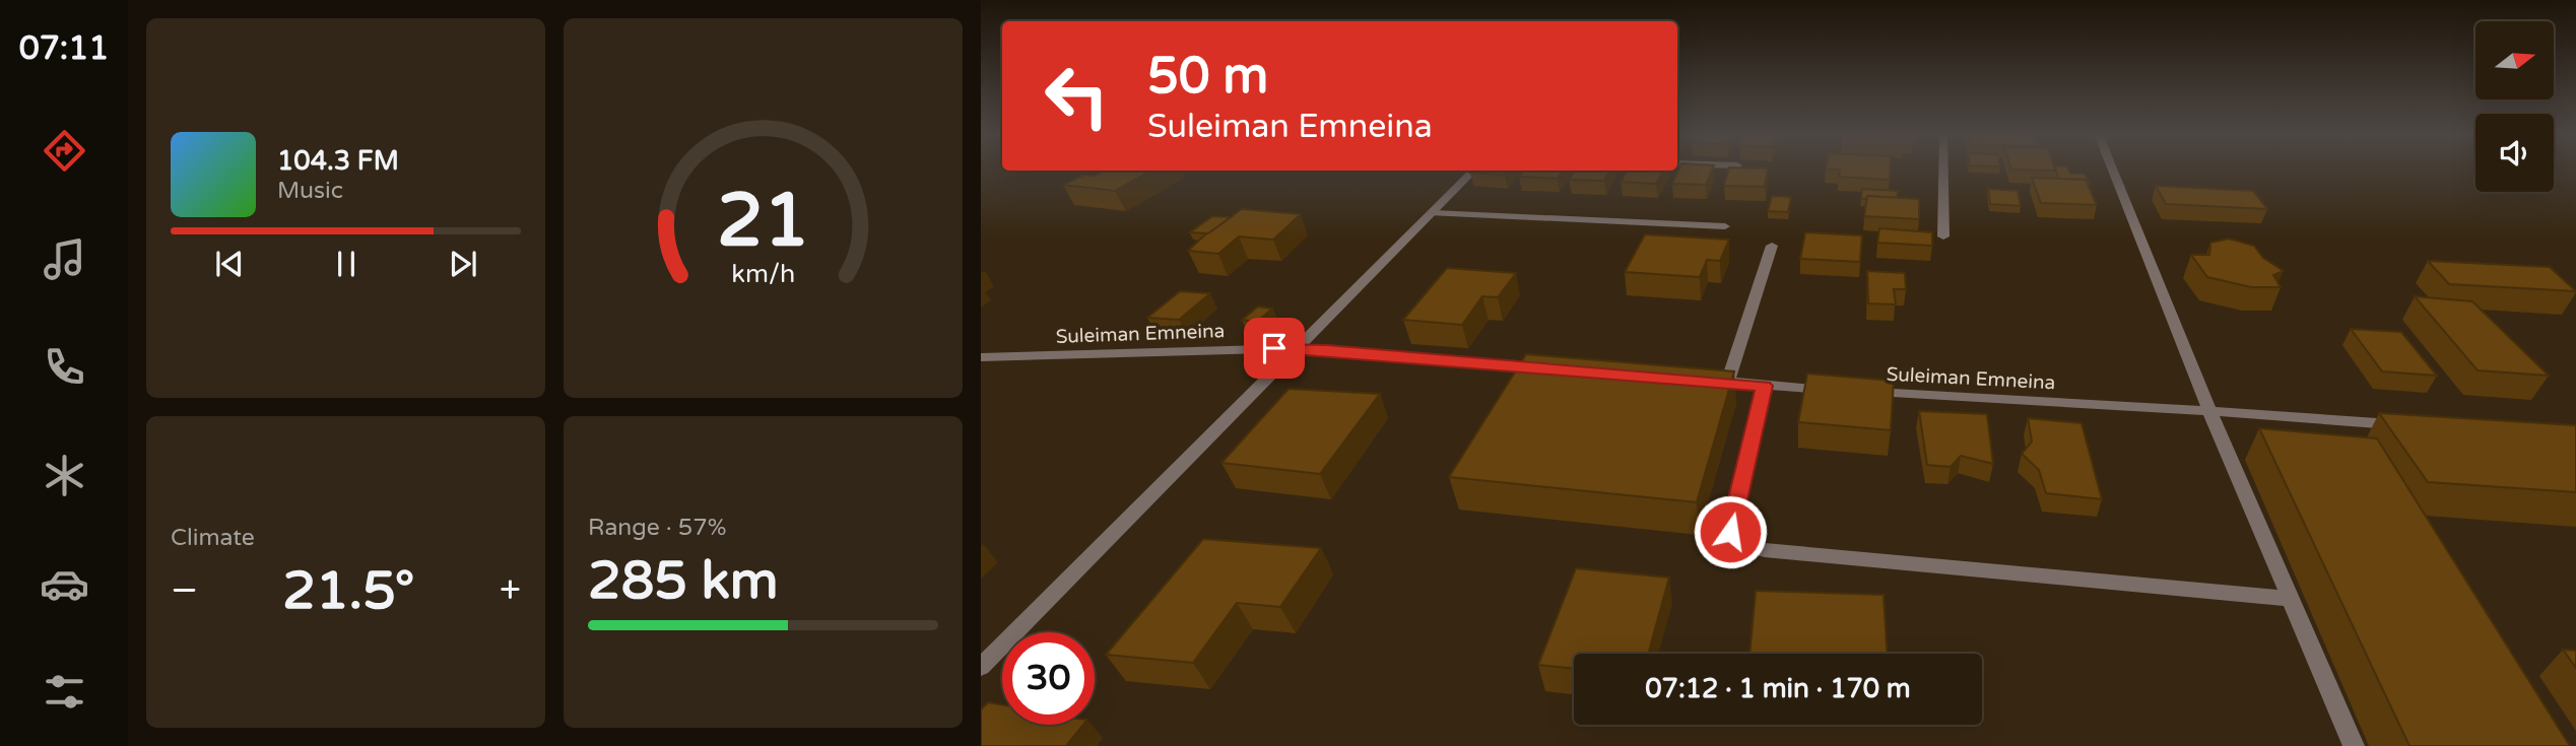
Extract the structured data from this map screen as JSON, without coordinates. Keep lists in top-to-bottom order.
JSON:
{
  "streets": {
    "street": ["Suleiman Emneina"]
  },
  "north": "right",
  "page": {
    "tabs": "07:11",
    "turn": ["50 m", "Suleiman Emneina"],
    "song": ["104.3 FM", "Music"],
    "tile": [
      "Climate",
      ["Range · 57%", "285 km"]
    ],
    "heat": ["−", "21.5°", "+"],
    "limit": "30",
    "trip": "07:12 · 1 min · 170 m",
    "gauge": ["21", "km/h"]
  }
}
